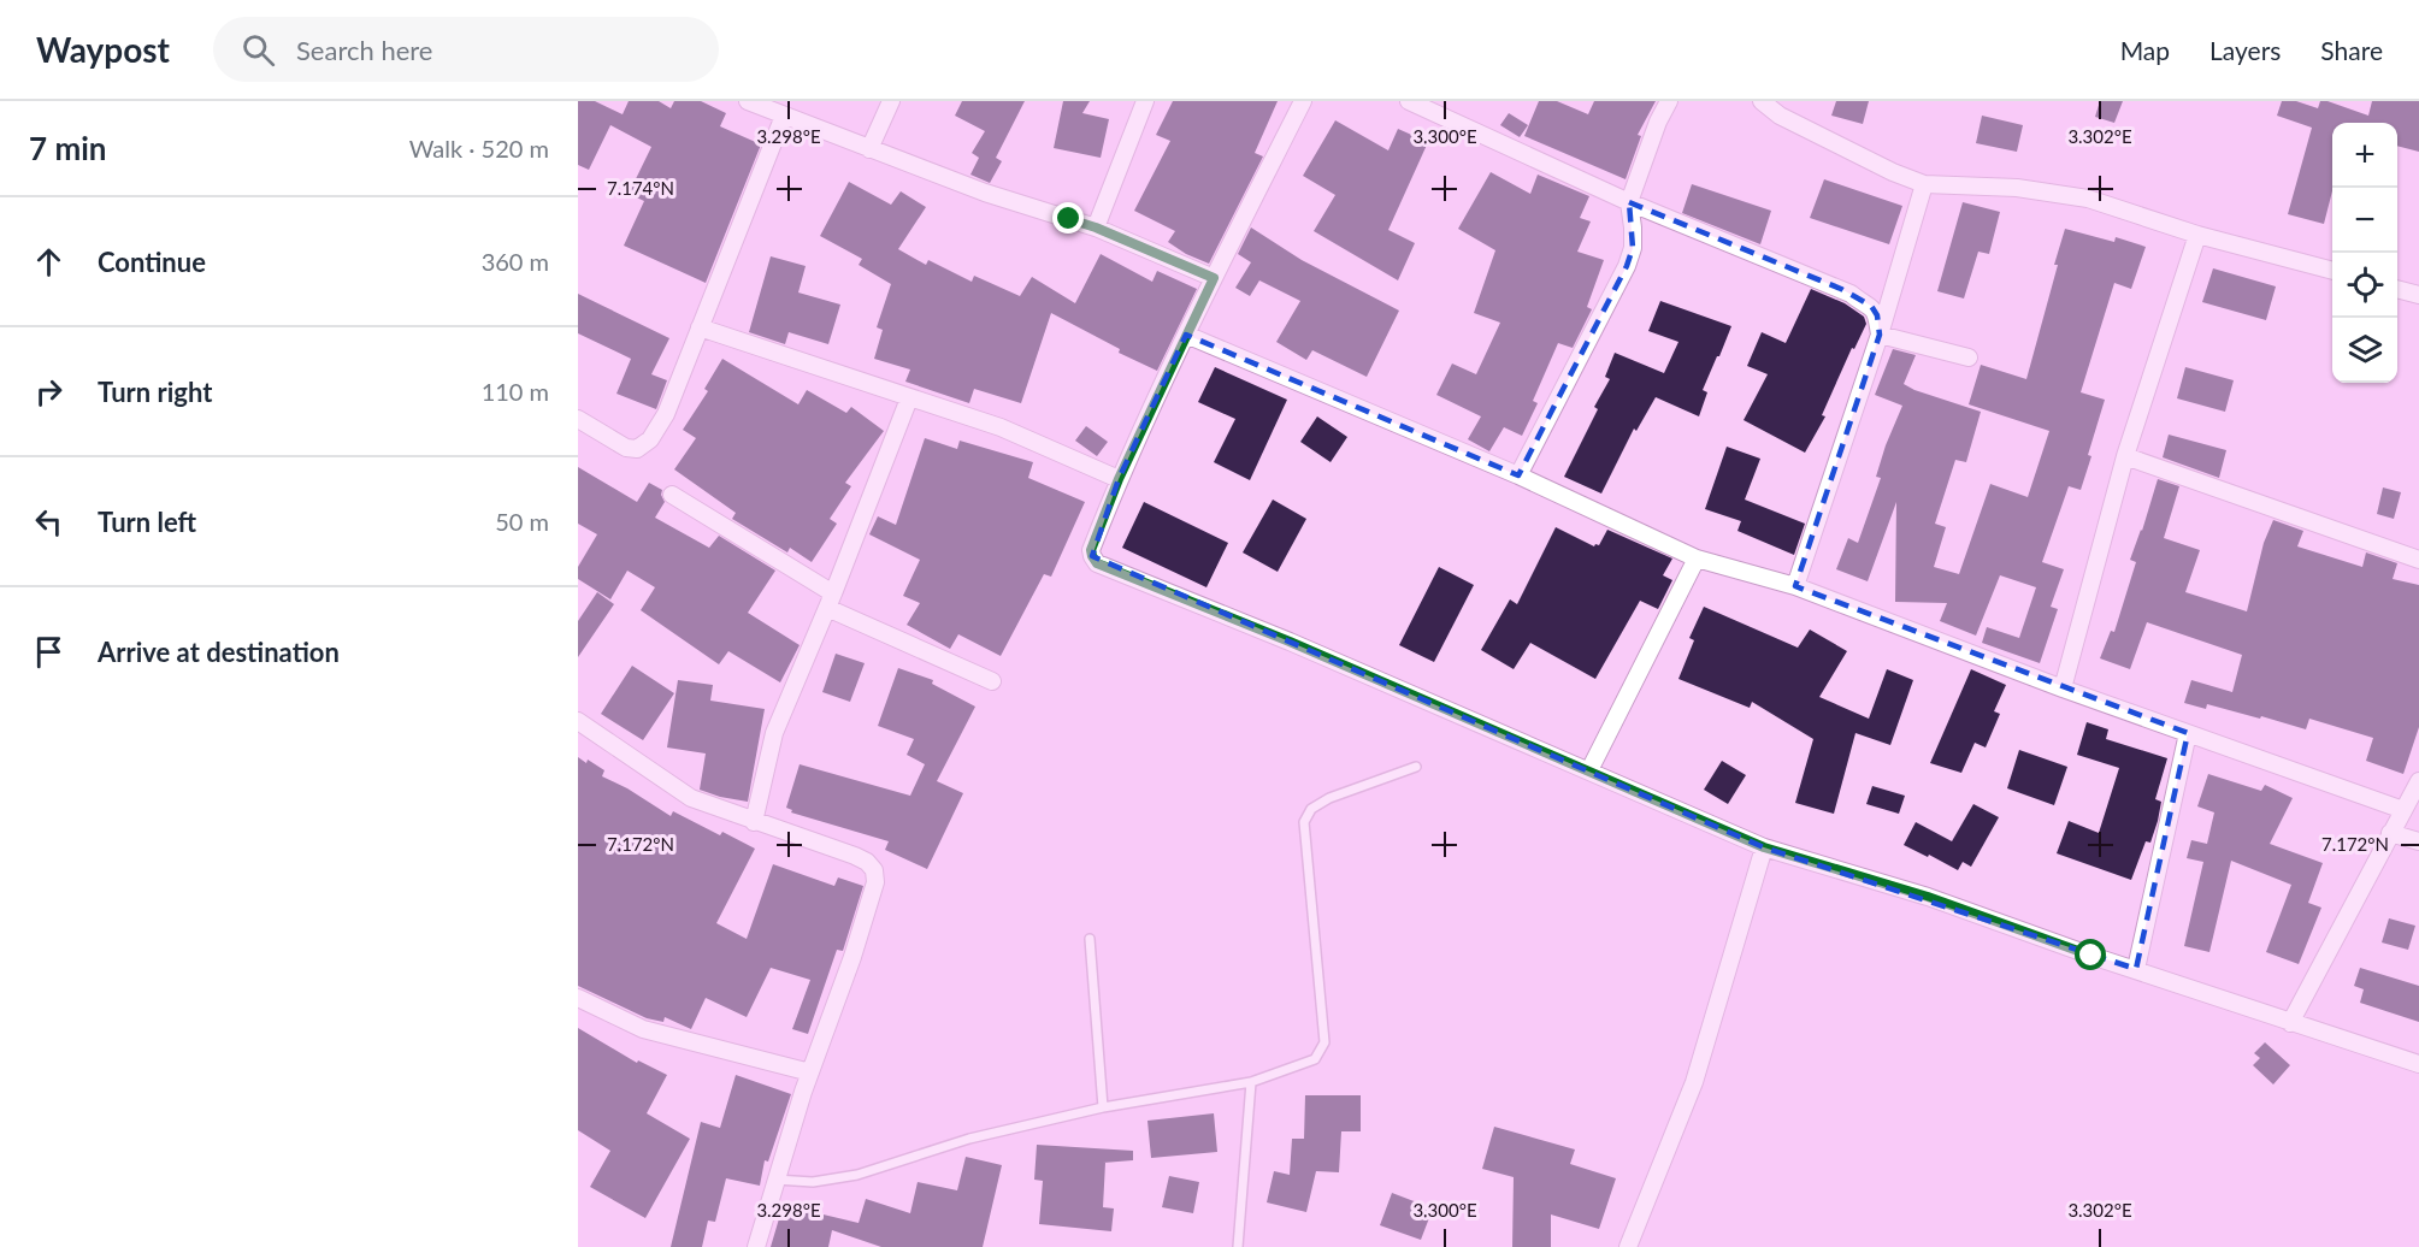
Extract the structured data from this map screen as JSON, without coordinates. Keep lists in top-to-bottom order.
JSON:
{
  "page": {
    "header": "Waypost",
    "search": "Search here",
    "nav": ["Map", "Layers", "Share"],
    "heading": ["7 min", "Walk · 520 m"],
    "map_buttons": ["+", "−"],
    "list": [
      ["Continue", "360 m"],
      ["Turn right", "110 m"],
      ["Turn left", "50 m"],
      "Arrive at destination"
    ]
  },
  "coordinates": [
    "3.298°E",
    "3.300°E",
    "3.302°E",
    "7.174°N",
    "7.172°N"
  ]
}
